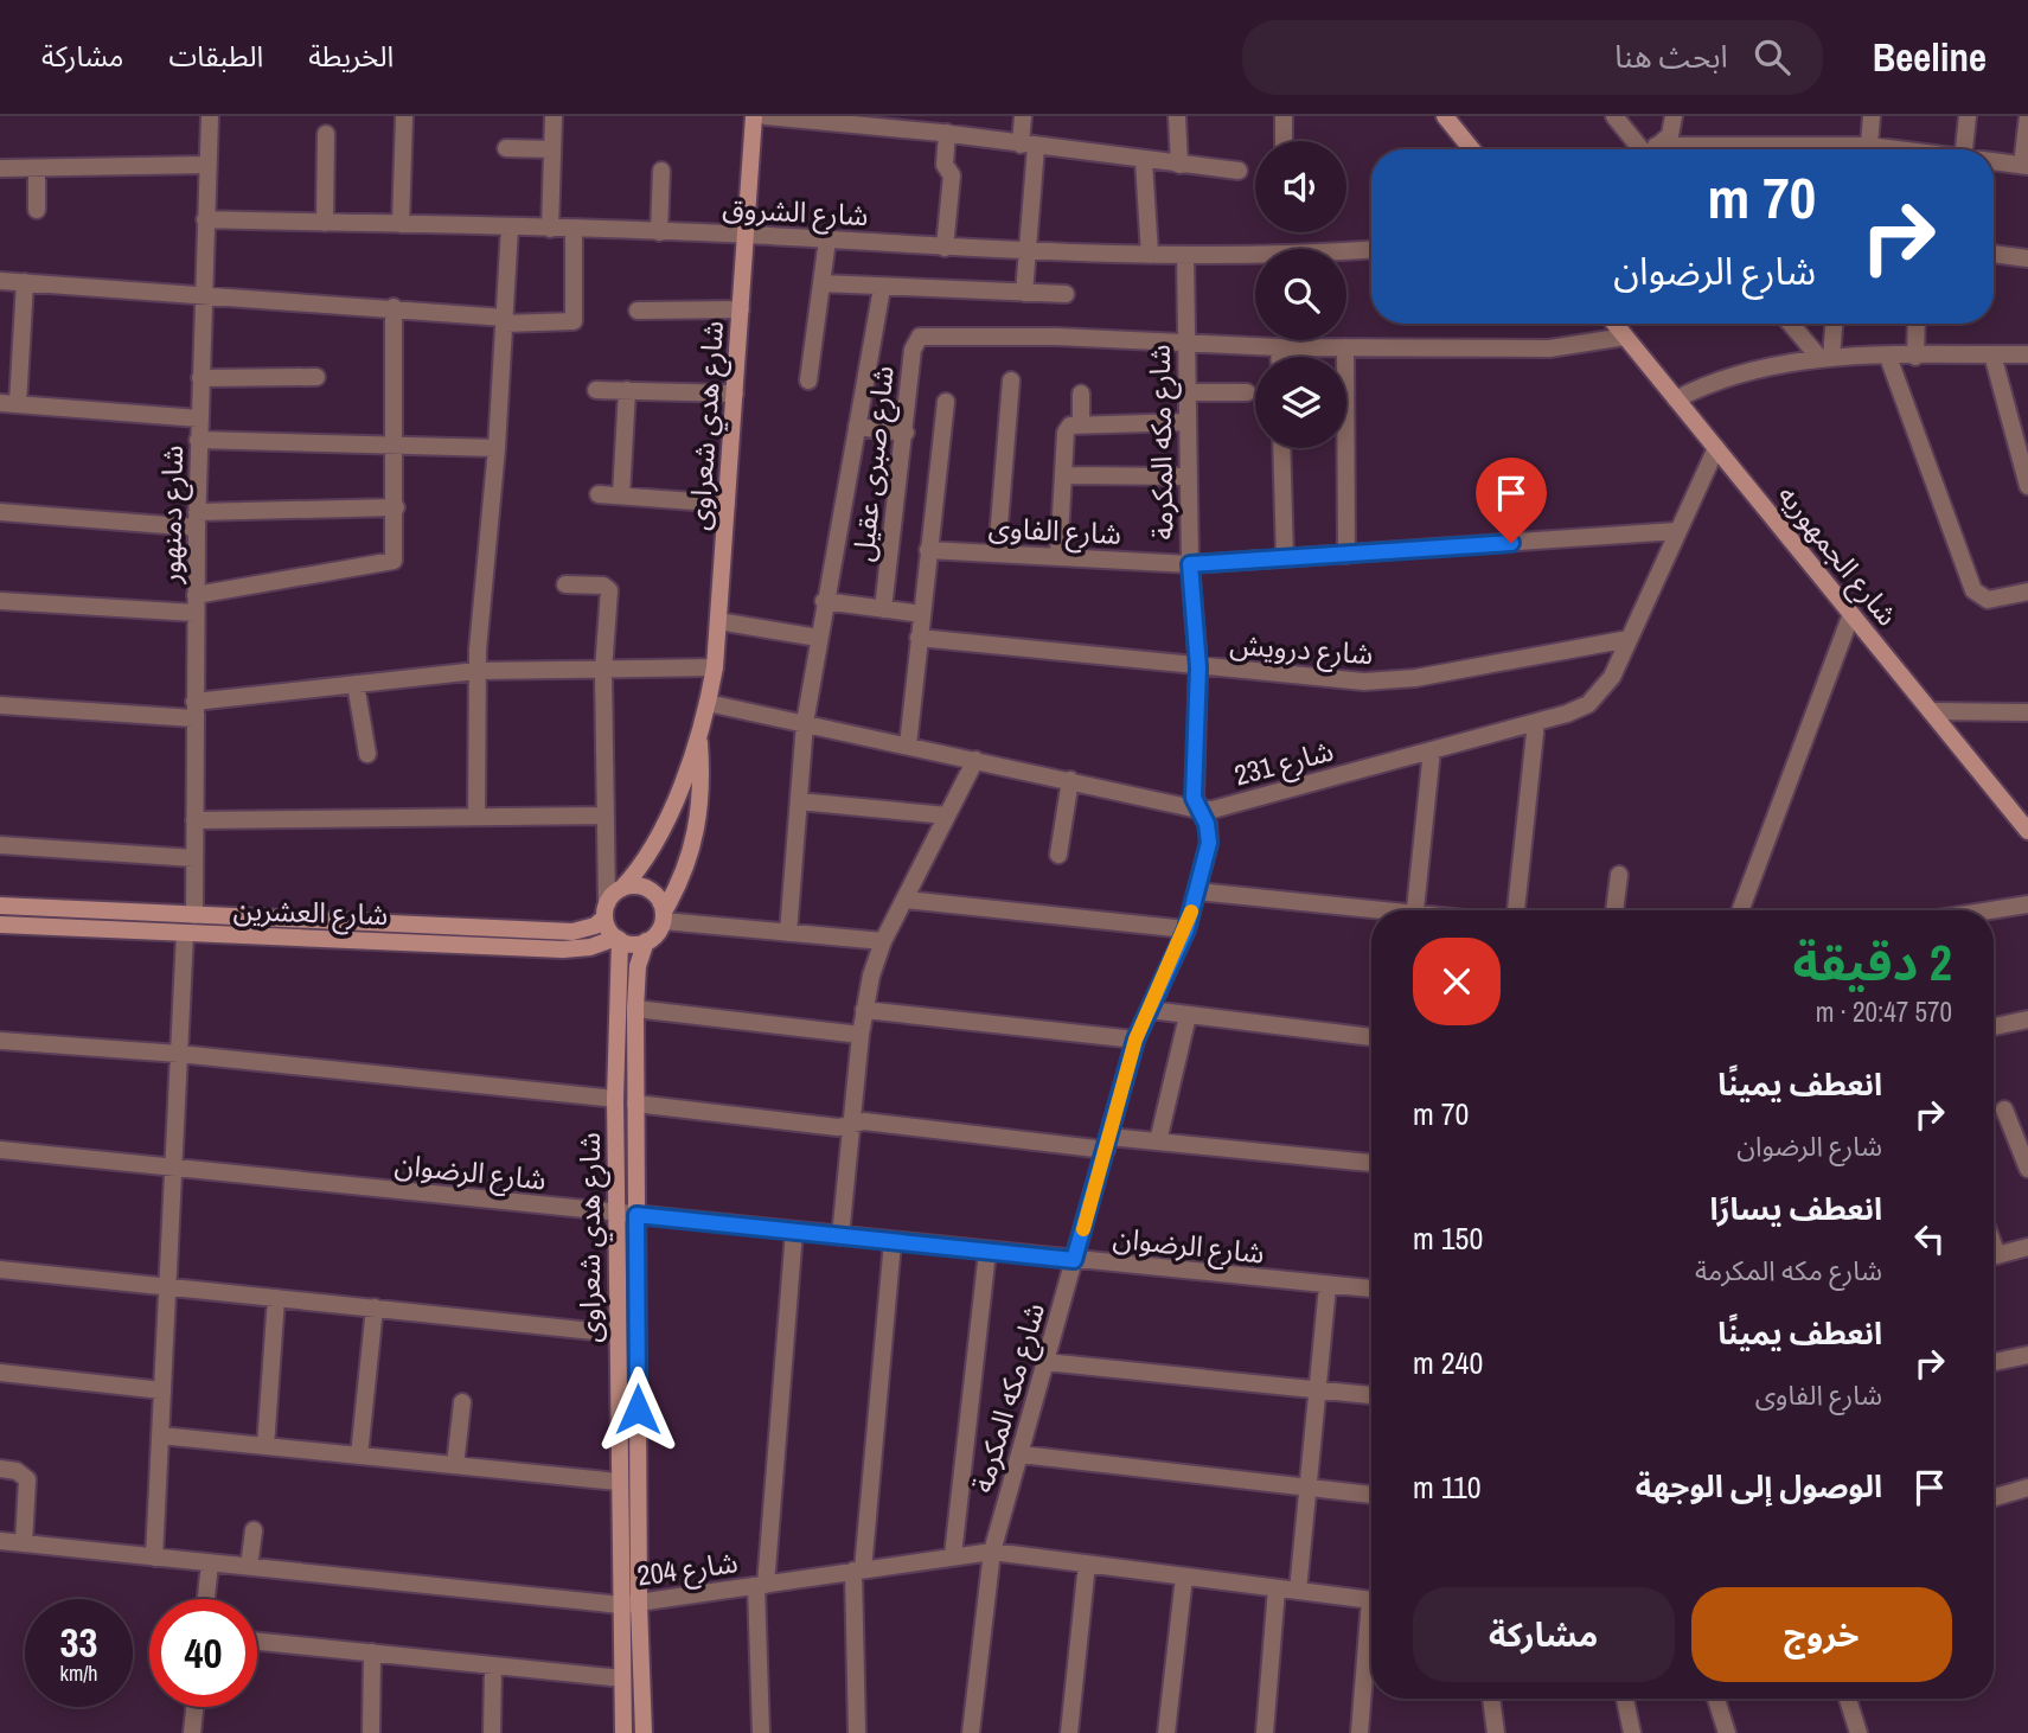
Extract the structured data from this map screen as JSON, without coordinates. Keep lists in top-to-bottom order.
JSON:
{
  "streets": {
    "street": [
      "شارع الشروق",
      "شارع هدي شعراوى",
      "شارع مكه المكرمة",
      "شارع صبرى عقيل",
      "شارع دمنهور",
      "شارع الفاوى",
      "شارع الجمهوريه",
      "شارع درويش",
      "شارع 231",
      "شارع العشرين",
      "شارع الرضوان",
      "شارع 204"
    ]
  },
  "crossings": [
    ["شارع الشروق", "شارع هدي شعراوى"],
    ["شارع الشروق", "شارع مكه المكرمة"],
    ["شارع الشروق", "شارع دمنهور"],
    ["شارع هدي شعراوى", "شارع 231"],
    ["شارع هدي شعراوى", "شارع العشرين"],
    ["شارع هدي شعراوى", "شارع الرضوان"],
    ["شارع هدي شعراوى", "شارع 204"],
    ["شارع مكه المكرمة", "شارع صبرى عقيل"],
    ["شارع مكه المكرمة", "شارع الفاوى"],
    ["شارع مكه المكرمة", "شارع درويش"],
    ["شارع مكه المكرمة", "شارع 231"],
    ["شارع مكه المكرمة", "شارع الرضوان"],
    ["شارع مكه المكرمة", "شارع 204"],
    ["شارع صبرى عقيل", "شارع الجمهوريه"],
    ["شارع دمنهور", "شارع العشرين"],
    ["شارع الفاوى", "شارع 231"],
    ["شارع الجمهوريه", "شارع 231"],
    ["شارع درويش", "شارع 231"]
  ],
  "page": {
    "header": "Beeline",
    "search": "ابحث هنا",
    "nav": ["الخريطة", "الطبقات", "مشاركة"],
    "turn": ["70 m", "شارع الرضوان"],
    "heading": ["2 دقيقة", "570 m · 20:47"],
    "list": [
      {
        "name": "انعطف يمينًا",
        "note": "شارع الرضوان",
        "value": "70 m"
      },
      {
        "name": "انعطف يسارًا",
        "note": "شارع مكه المكرمة",
        "value": "150 m"
      },
      {
        "name": "انعطف يمينًا",
        "note": "شارع الفاوى",
        "value": "240 m"
      },
      {
        "name": "الوصول إلى الوجهة",
        "value": "110 m"
      }
    ],
    "buttons": ["خروج", "مشاركة"],
    "speed": "33 km/h",
    "limit": "40"
  }
}
